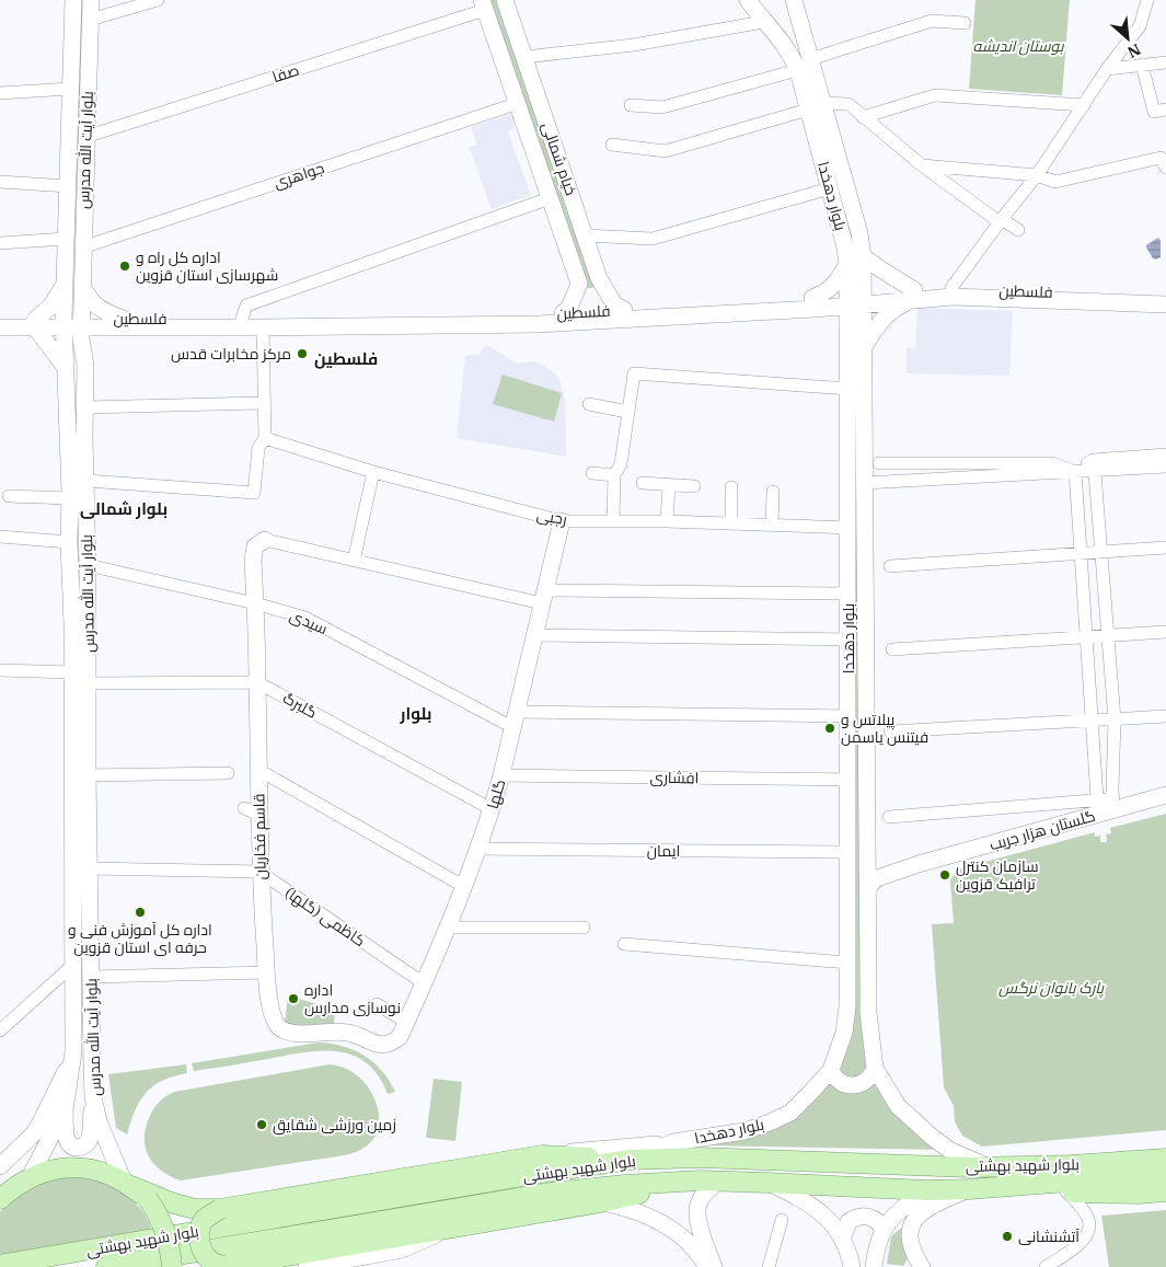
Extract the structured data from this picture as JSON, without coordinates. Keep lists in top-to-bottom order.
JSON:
{
  "streets": {
    "main road": [
      "بلوار آیت الله مدرس",
      "خیام شمالی",
      "بلوار دهخدا",
      "فلسطین",
      "گلها",
      "گلستان هزار جریب",
      "قاسم فخاریان",
      "بلوار شهید بهشتی"
    ],
    "street": [
      "صفا",
      "جواهری",
      "رجبی",
      "سیدی",
      "گلبرگ",
      "افشاری",
      "ایمان",
      "کاظمی (گلها)"
    ]
  },
  "crossings": [
    ["صفا", "بلوار آیت الله مدرس"],
    ["صفا", "خیام شمالی"],
    ["بلوار آیت الله مدرس", "جواهری"],
    ["بلوار آیت الله مدرس", "فلسطین"],
    ["بلوار آیت الله مدرس", "سیدی"],
    ["بلوار آیت الله مدرس", "گلبرگ"],
    ["خیام شمالی", "جواهری"],
    ["خیام شمالی", "فلسطین"],
    ["بلوار دهخدا", "فلسطین"],
    ["بلوار دهخدا", "رجبی"],
    ["بلوار دهخدا", "افشاری"],
    ["بلوار دهخدا", "ایمان"],
    ["بلوار دهخدا", "بلوار شهید بهشتی"],
    ["رجبی", "گلها"],
    ["سیدی", "گلها"],
    ["سیدی", "قاسم فخاریان"],
    ["گلبرگ", "گلها"],
    ["گلبرگ", "قاسم فخاریان"],
    ["افشاری", "گلها"],
    ["گلها", "قاسم فخاریان"],
    ["گلها", "ایمان"],
    ["گلها", "کاظمی (گلها)"],
    ["قاسم فخاریان", "کاظمی (گلها)"]
  ],
  "districts": ["فلسطین", "بلوار شمالی", "بلوار"],
  "parks": ["بوستان اندیشه", "پارک بانوان نرگس"],
  "places": [
    "اداره کل راه و شهرسازی استان قزوین",
    "مرکز مخابرات قدس",
    "پیلاتس و فیتنس یاسمن",
    "سازمان کنترل ترافیک قزوین",
    "اداره کل آموزش فنی و حرفه ای استان قزوین",
    "اداره نوسازی مدارس",
    "زمین ورزشی شقایق",
    "آتشنشانی"
  ],
  "north": "bottom right"
}
